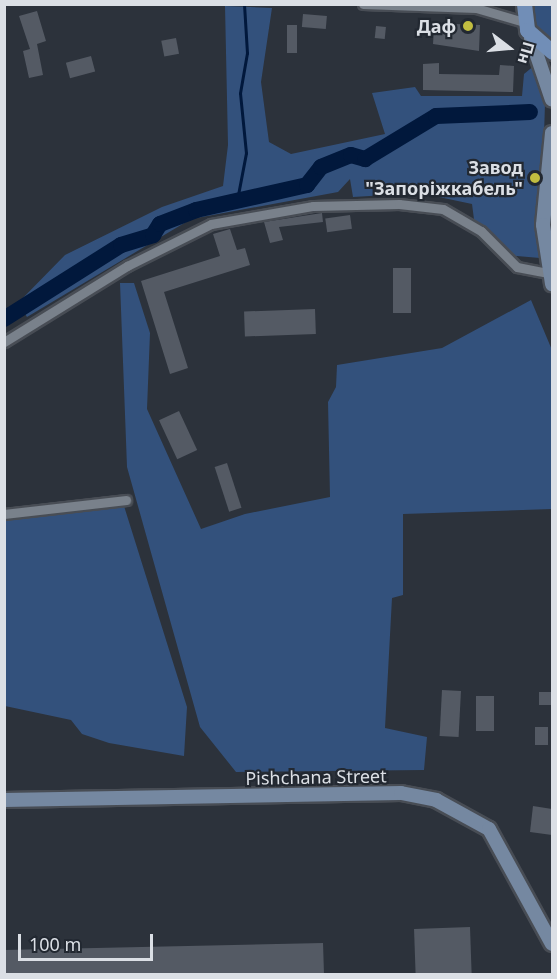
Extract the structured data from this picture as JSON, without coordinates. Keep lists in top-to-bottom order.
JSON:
{
  "streets": {
    "street": ["Pishchana Street"]
  },
  "places": ["Даф", "Завод \"Запоріжкабель\""],
  "scale_bar": "100 m",
  "north": "right"
}
